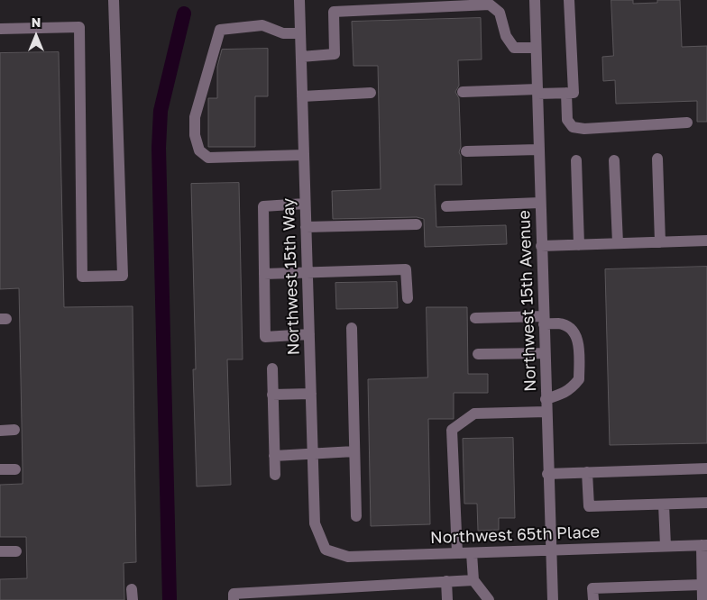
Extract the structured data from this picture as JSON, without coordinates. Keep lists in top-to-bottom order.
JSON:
{
  "streets": {
    "street": ["Northwest 15th Way", "Northwest 15th Avenue", "Northwest 65th Place"]
  },
  "crossings": [
    ["Northwest 15th Way", "Northwest 65th Place"],
    ["Northwest 15th Avenue", "Northwest 65th Place"]
  ],
  "north": "top"
}
